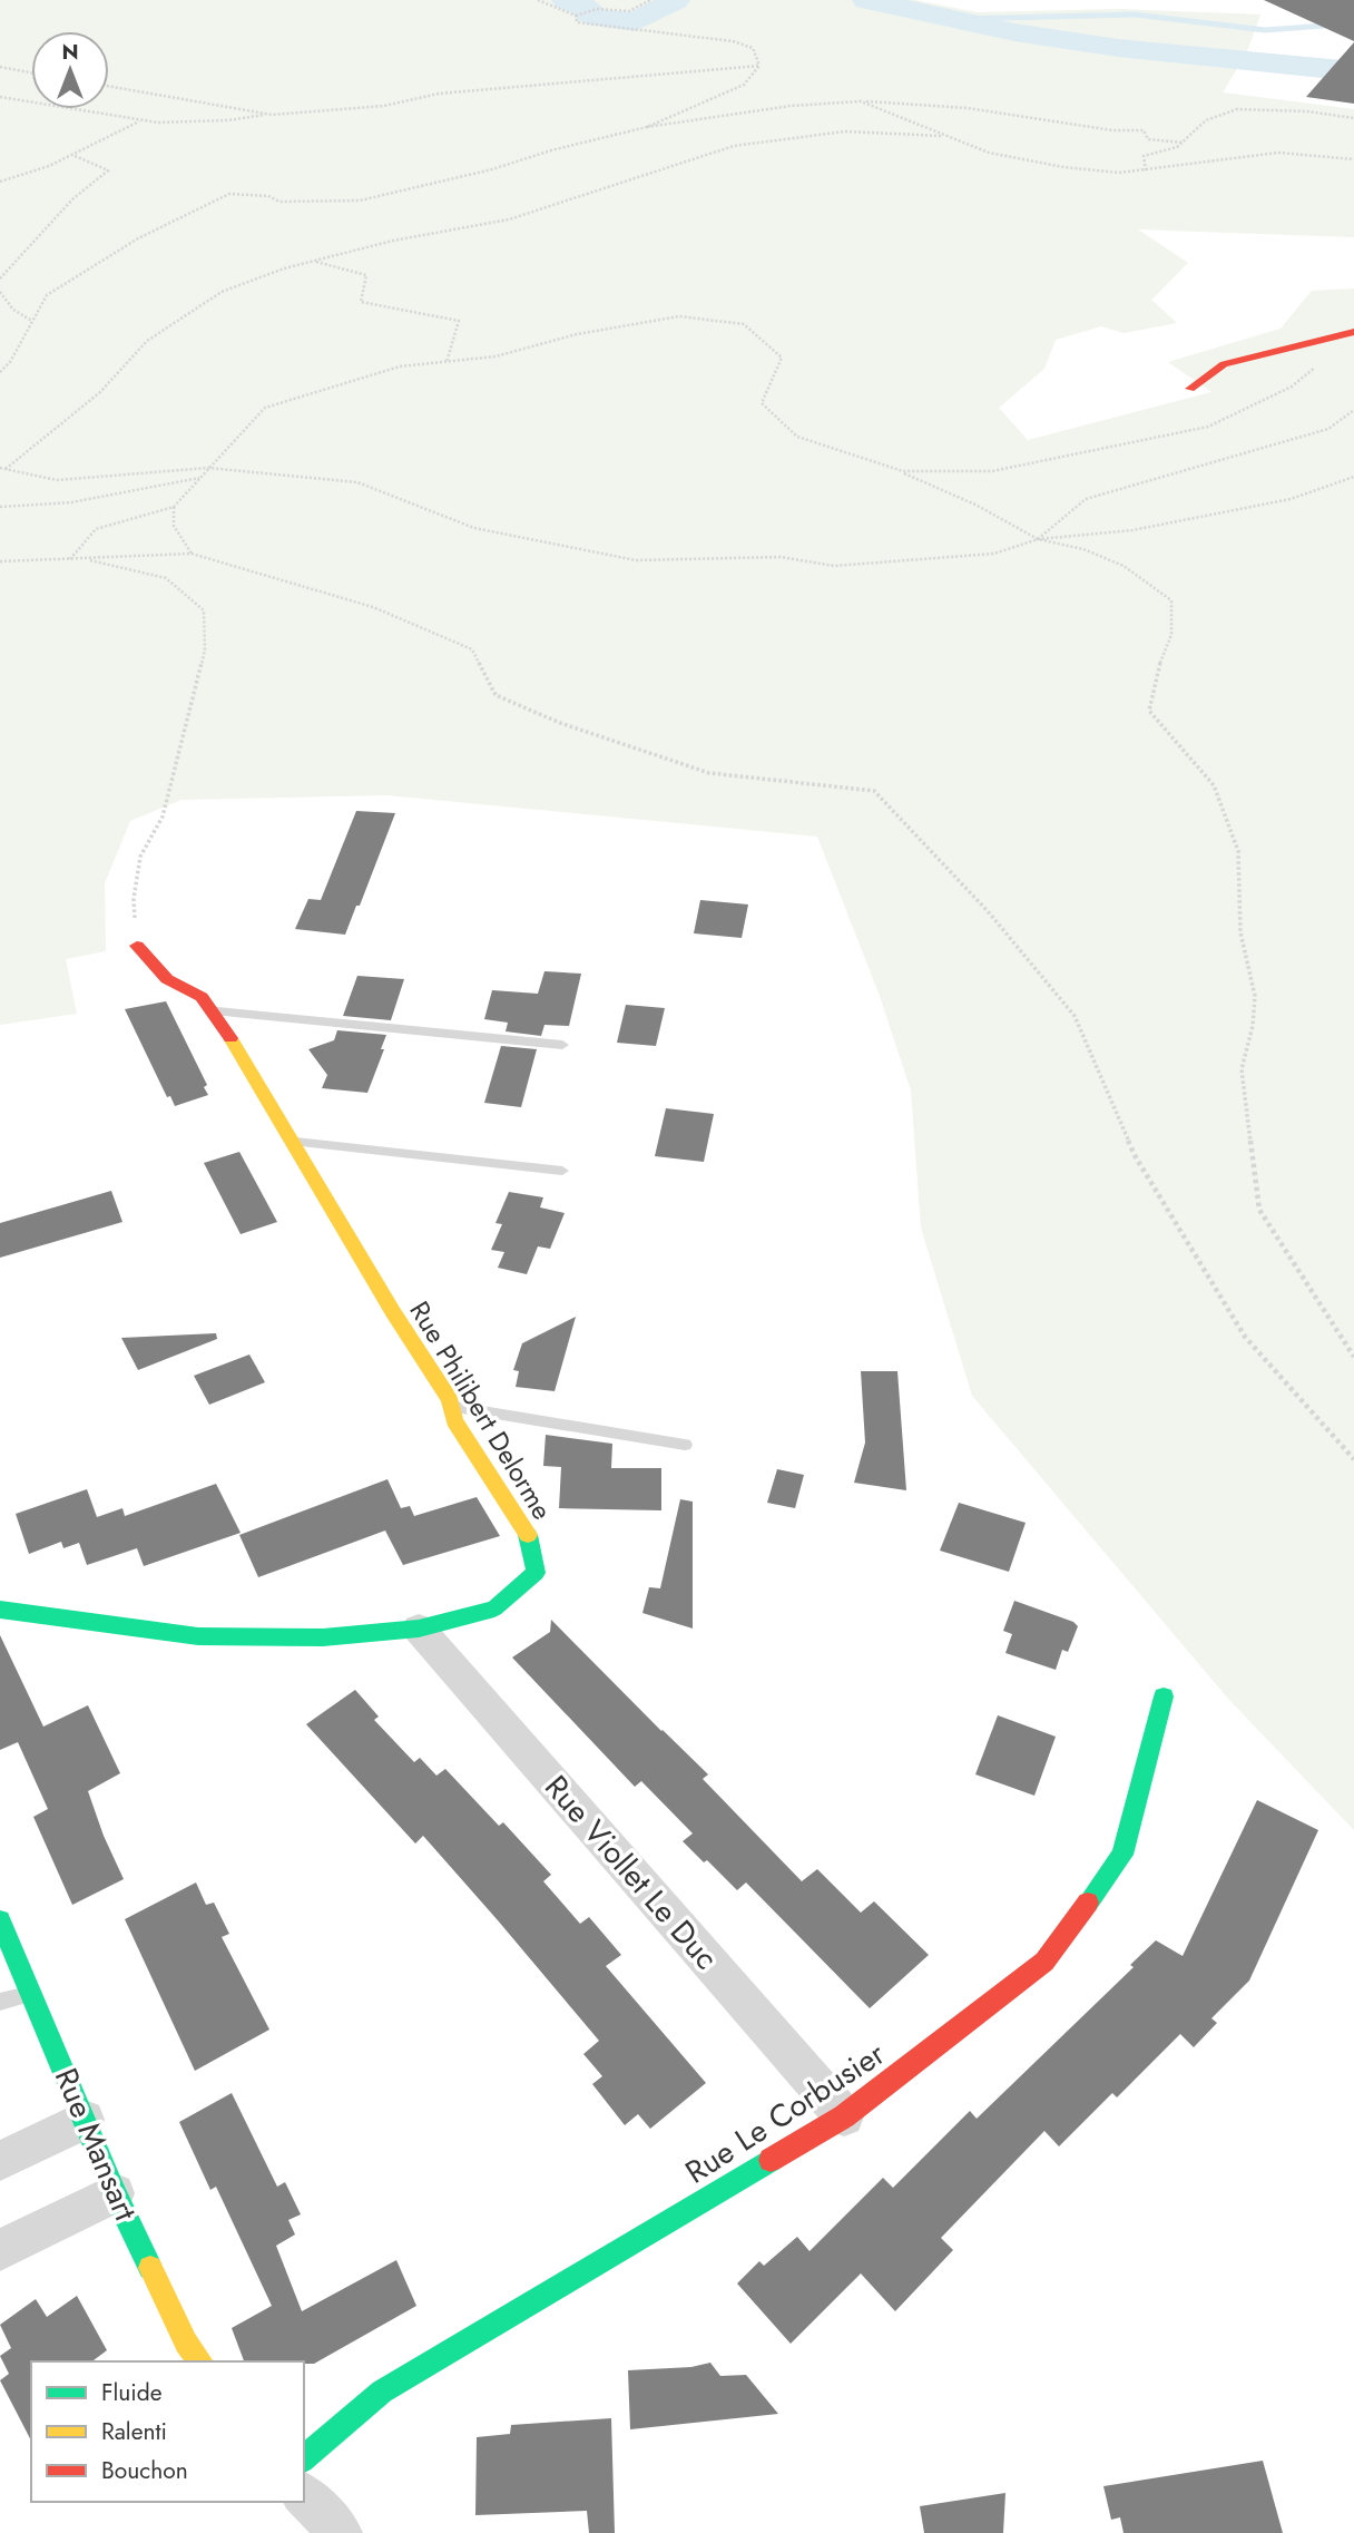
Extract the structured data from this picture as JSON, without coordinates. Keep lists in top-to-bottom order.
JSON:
{
  "streets": {
    "street": [
      "Rue Philibert Delorme",
      "Rue Viollet Le Duc",
      "Rue Le Corbusier",
      "Rue Mansart"
    ]
  },
  "crossings": [
    ["Rue Philibert Delorme", "Rue Viollet Le Duc"],
    ["Rue Viollet Le Duc", "Rue Le Corbusier"]
  ],
  "legend": ["Fluide", "Ralenti", "Bouchon"],
  "north": "top"
}
